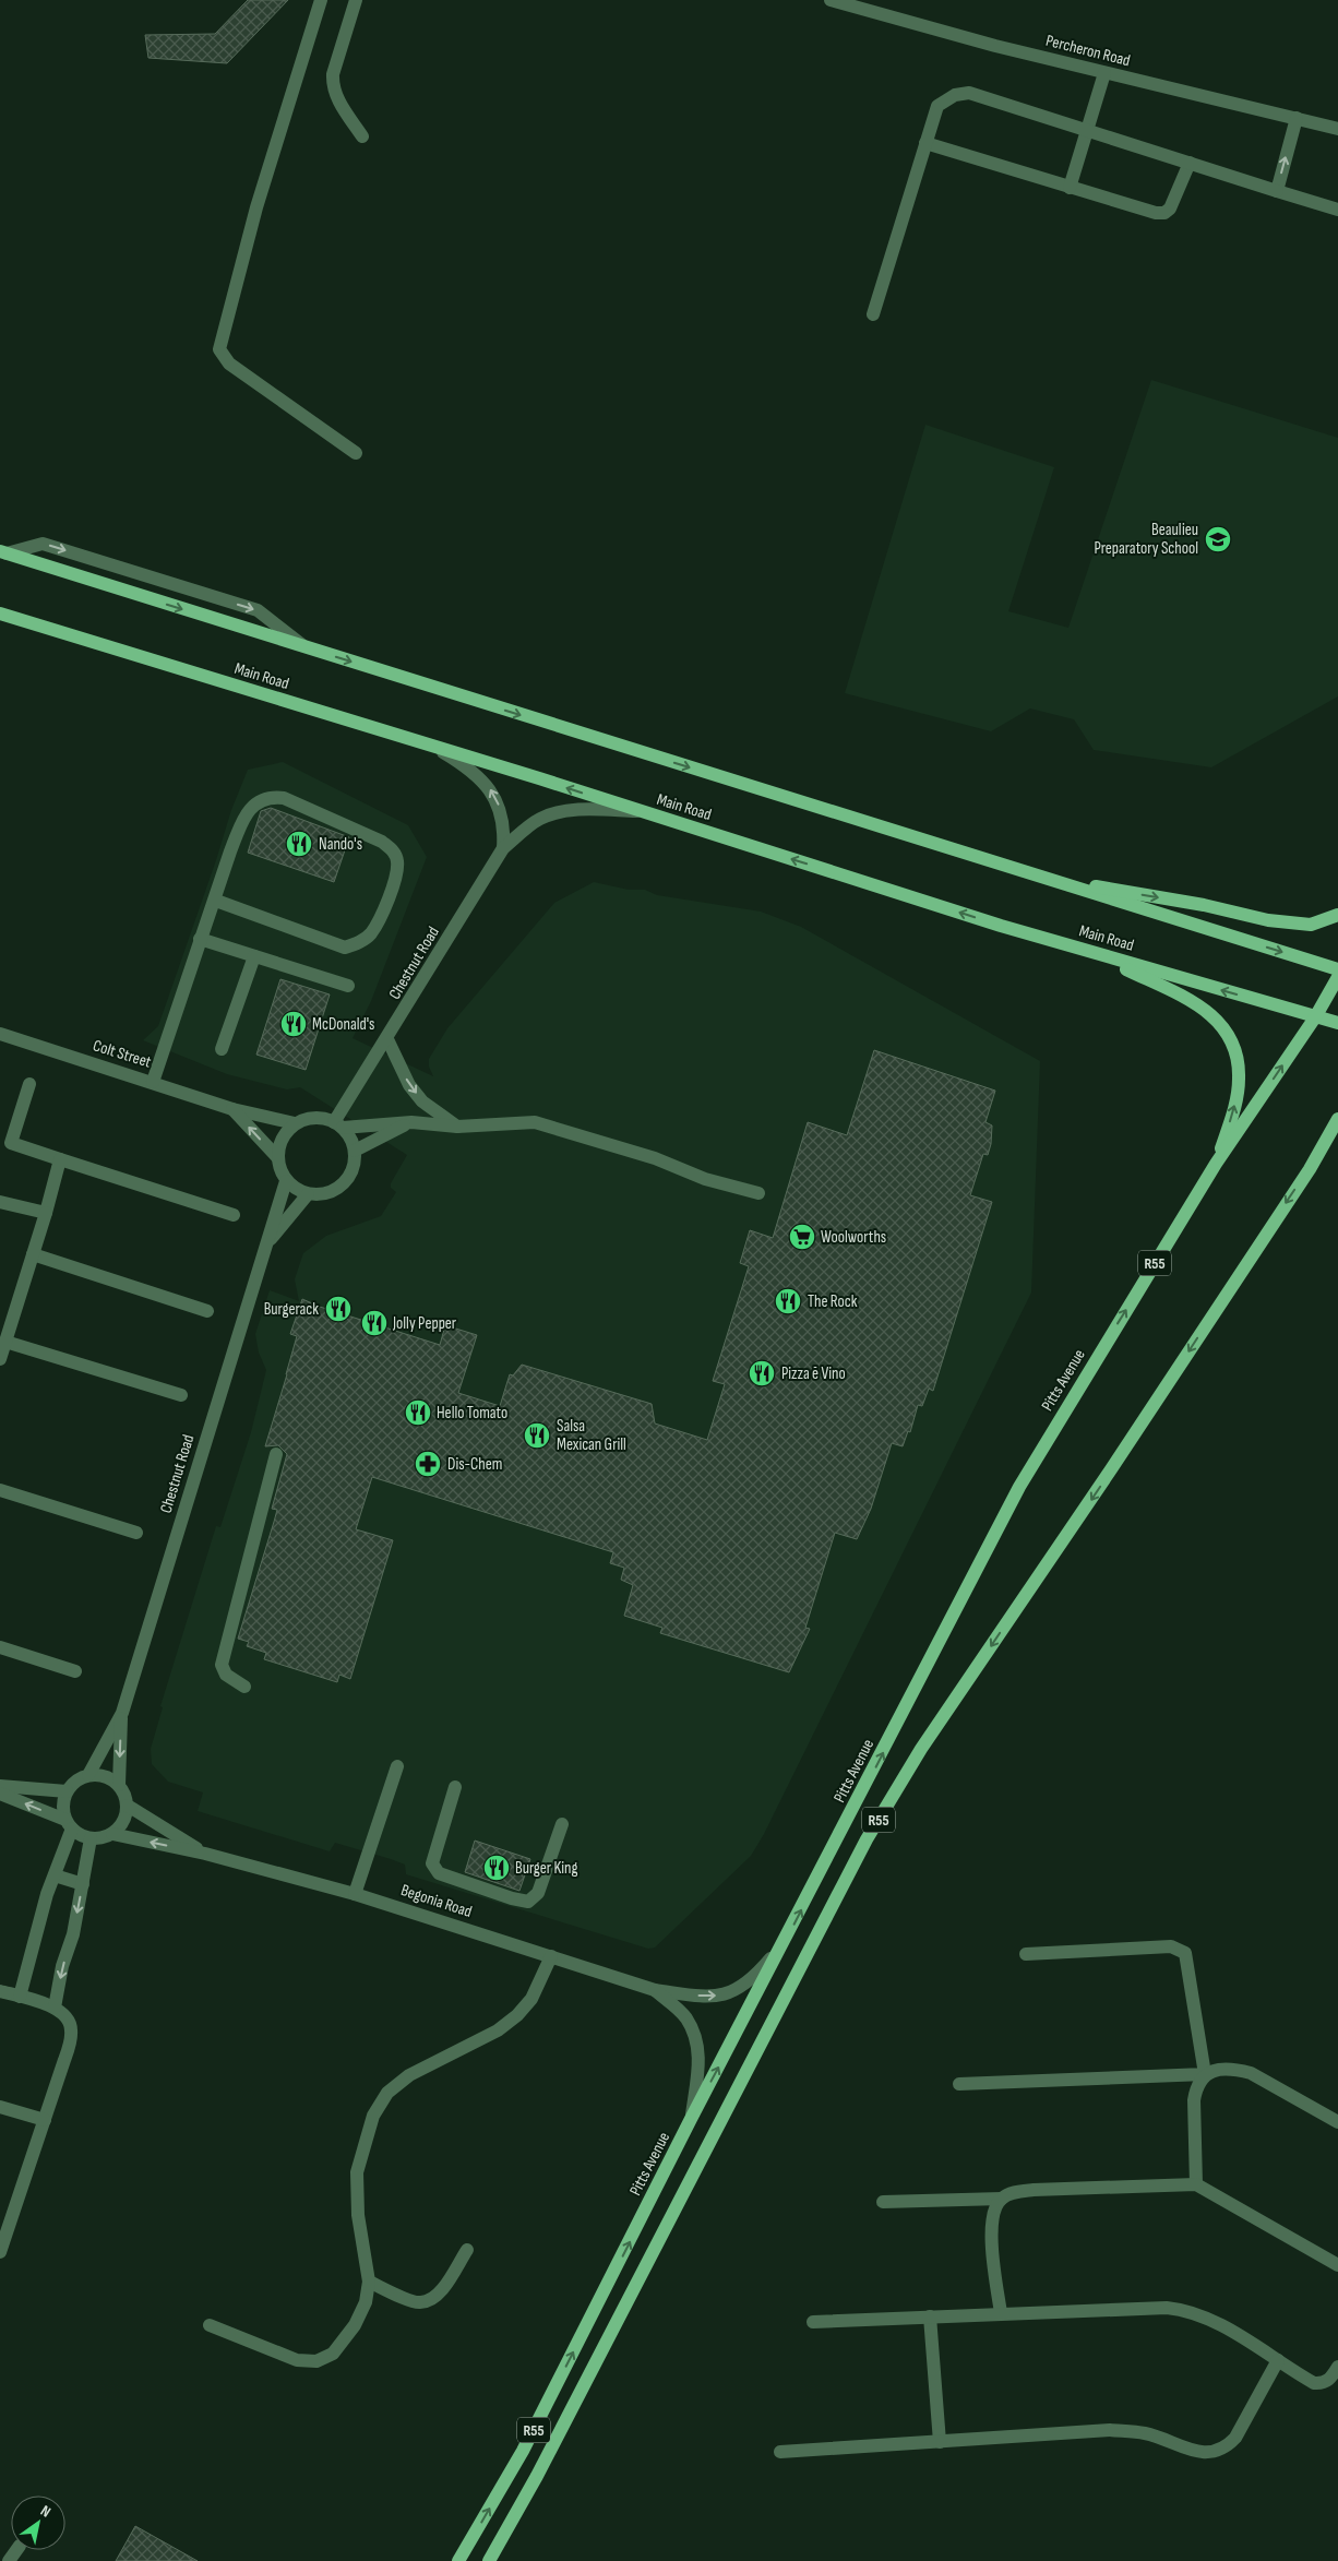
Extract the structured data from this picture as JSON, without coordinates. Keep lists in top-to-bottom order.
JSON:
{
  "streets": {
    "main road": ["Main Road", "R55", "Pitts Avenue"],
    "street": [
      "Percheron Road",
      "Chestnut Road",
      "Colt Street",
      "Begonia Road"
    ]
  },
  "crossings": [
    ["Main Road", "Chestnut Road"],
    ["Main Road", "R55"],
    ["Main Road", "Pitts Avenue"],
    ["Chestnut Road", "Colt Street"],
    ["Chestnut Road", "Begonia Road"],
    ["R55", "Pitts Avenue"]
  ],
  "places": {
    "school or university": ["Beaulieu Preparatory School"],
    "restaurant": [
      "Nando's",
      "McDonald's",
      "The Rock",
      "Burgerack",
      "Jolly Pepper",
      "Pizza ē Vino",
      "Hello Tomato",
      "Salsa Mexican Grill",
      "Burger King"
    ],
    "supermarket": ["Woolworths"],
    "pharmacy": ["Dis-Chem"]
  },
  "north": "top right"
}
